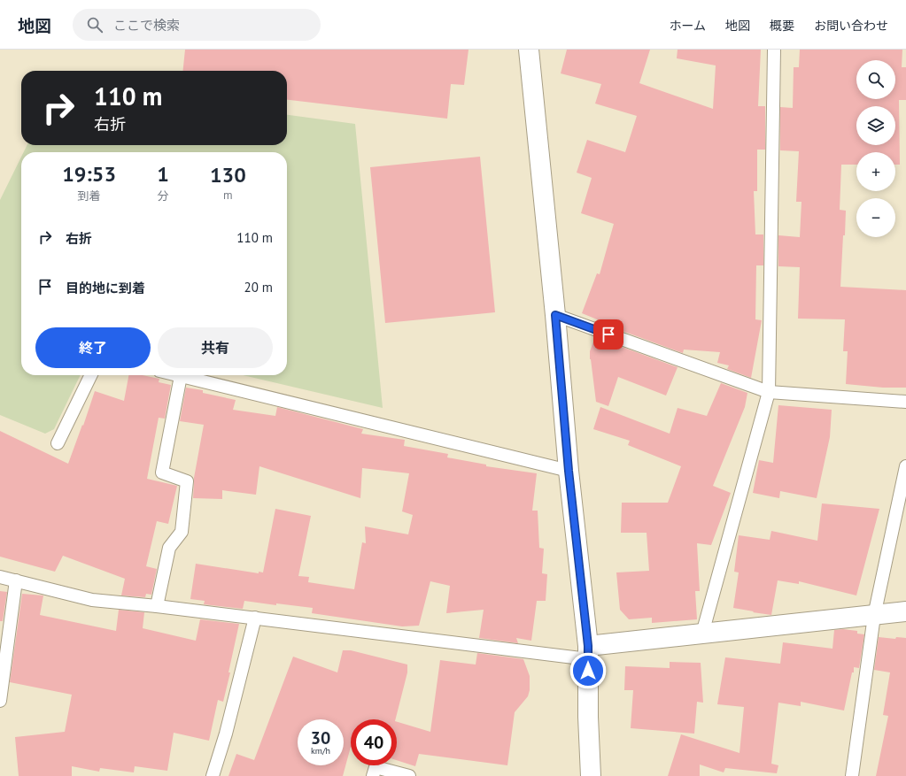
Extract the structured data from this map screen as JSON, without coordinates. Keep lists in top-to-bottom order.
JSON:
{
  "page": {
    "header": "地図",
    "search": "ここで検索",
    "nav": [
      "ホーム",
      "地図",
      "概要",
      "お問い合わせ"
    ],
    "map_buttons": ["+", "−"],
    "turn": ["110 m", "右折"],
    "eta": [
      "19:53",
      "到着",
      "1",
      "分",
      "130",
      "m"
    ],
    "list": [
      {
        "name": "右折",
        "value": "110 m"
      },
      {
        "name": "目的地に到着",
        "value": "20 m"
      }
    ],
    "buttons": ["終了", "共有"],
    "speed": "30 km/h",
    "limit": "40"
  }
}
